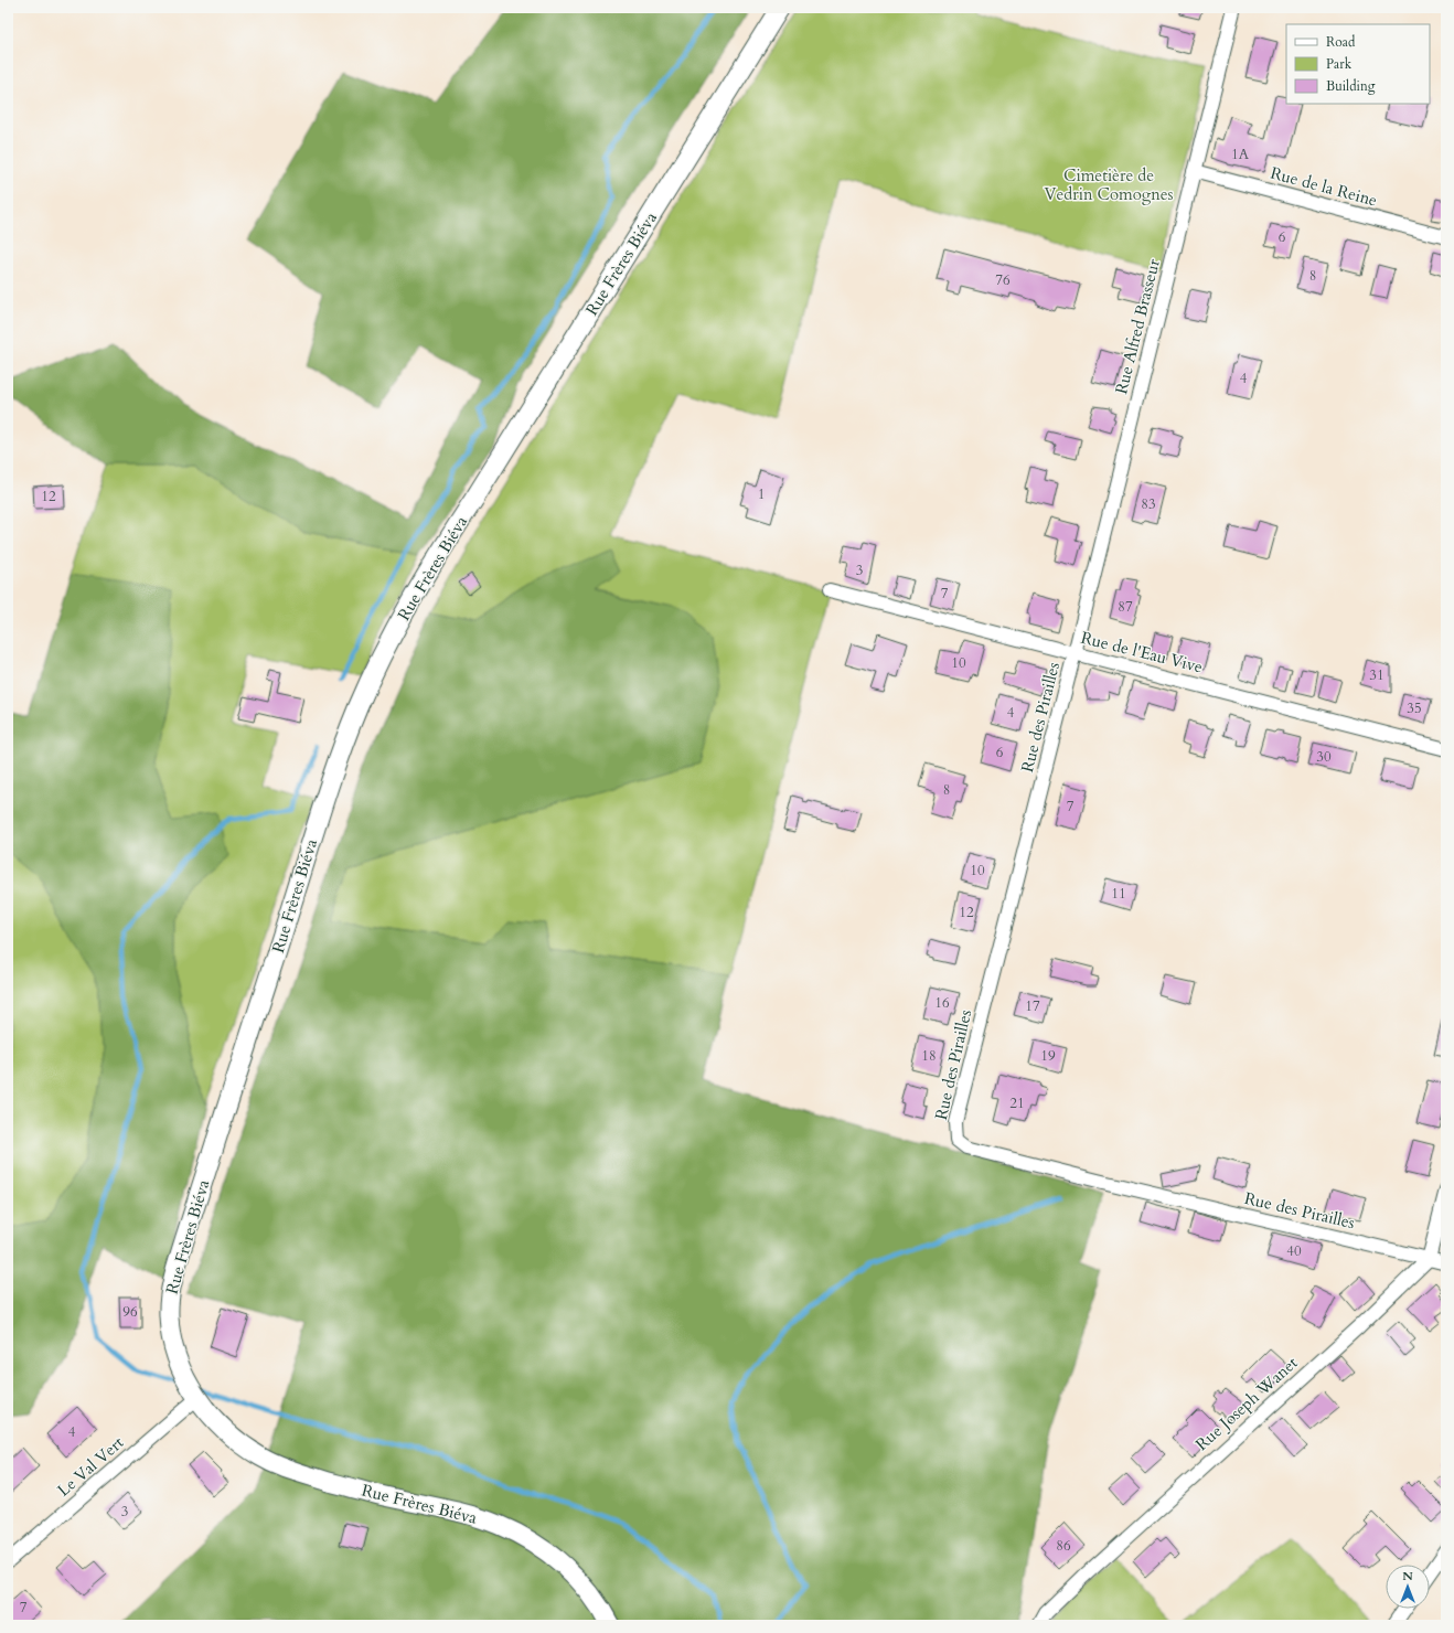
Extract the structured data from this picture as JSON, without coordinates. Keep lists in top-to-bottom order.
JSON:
{
  "streets": {
    "street": [
      "Rue de la Reine",
      "Rue Frères Biéva",
      "Rue Alfred Brasseur",
      "Rue de l'Eau Vive",
      "Rue des Pirailles",
      "Rue Joseph Wanet",
      "Le Val Vert"
    ]
  },
  "crossings": [
    ["Rue de la Reine", "Rue Alfred Brasseur"],
    ["Rue Frères Biéva", "Le Val Vert"],
    ["Rue Alfred Brasseur", "Rue de l'Eau Vive"],
    ["Rue Alfred Brasseur", "Rue des Pirailles"],
    ["Rue de l'Eau Vive", "Rue des Pirailles"],
    ["Rue des Pirailles", "Rue Joseph Wanet"]
  ],
  "parks": ["Cimetière de Vedrin Comognes"],
  "house_numbers": [
    "1A",
    "6",
    "8",
    "76",
    "4",
    "1",
    "12",
    "83",
    "3",
    "7",
    "87",
    "10",
    "31",
    "35",
    "4",
    "6",
    "30",
    "8",
    "7",
    "10",
    "11",
    "12",
    "16",
    "17",
    "18",
    "19",
    "21",
    "40",
    "96",
    "4",
    "3",
    "86",
    "7"
  ],
  "legend": ["Road", "Park", "Building"],
  "north": "top"
}
